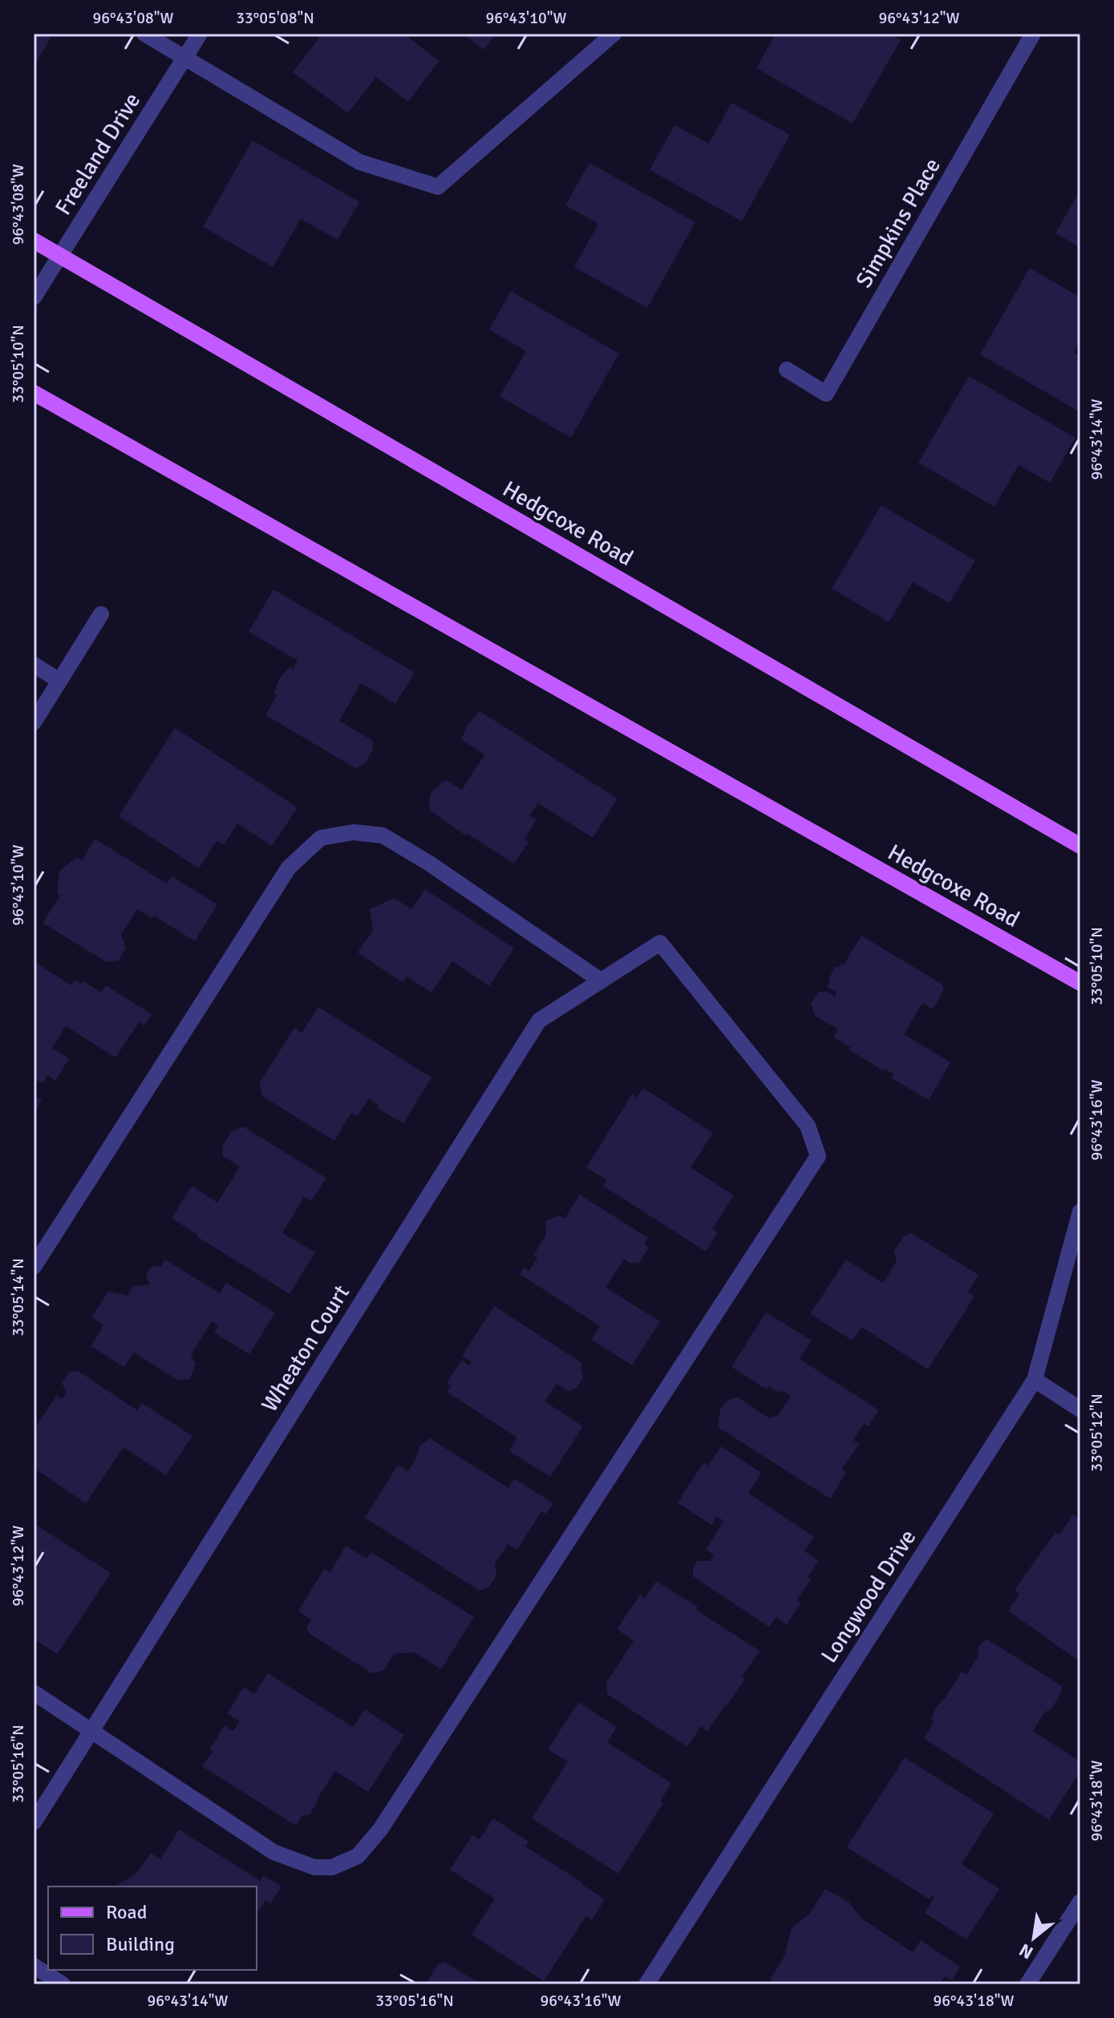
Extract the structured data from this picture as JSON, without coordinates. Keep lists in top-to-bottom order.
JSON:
{
  "streets": {
    "main road": ["Hedgcoxe Road"],
    "street": [
      "Freeland Drive",
      "Simpkins Place",
      "Wheaton Court",
      "Longwood Drive"
    ]
  },
  "crossings": [
    ["Freeland Drive", "Hedgcoxe Road"]
  ],
  "legend": ["Road", "Building"],
  "north": "bottom left",
  "coordinates": [
    "96°43'08\"W",
    "33°05'08\"N",
    "96°43'10\"W",
    "96°43'12\"W",
    "33°05'10\"N",
    "96°43'14\"W",
    "96°43'16\"W",
    "33°05'14\"N",
    "33°05'12\"N",
    "33°05'16\"N",
    "96°43'18\"W"
  ]
}
